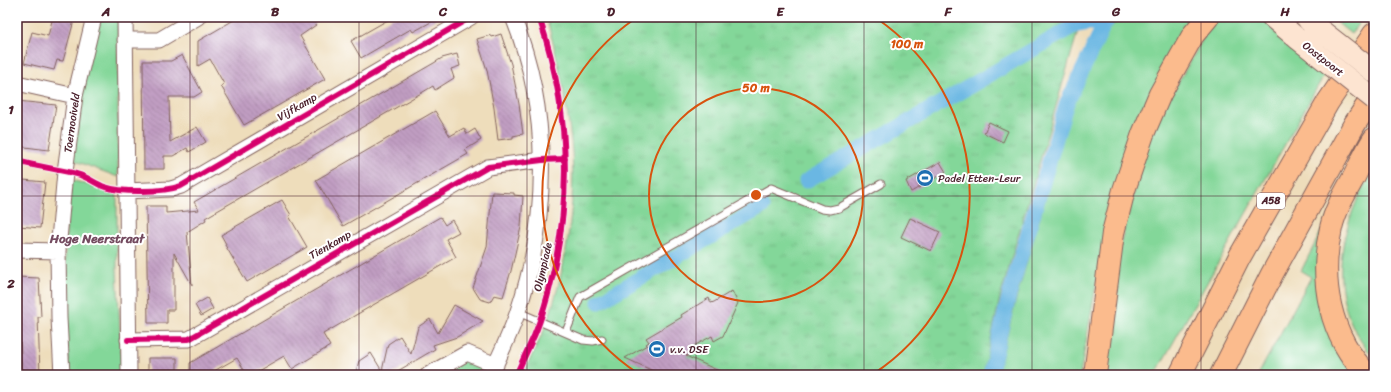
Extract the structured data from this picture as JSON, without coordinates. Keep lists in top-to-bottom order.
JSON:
{
  "streets": {
    "highway": ["A58"],
    "main road": ["Oostpoort"],
    "street": [
      "Vijfkamp",
      "Toernooiveld",
      "Tienkamp",
      "Olympiade"
    ]
  },
  "crossings": [
    ["Tienkamp", "Olympiade"]
  ],
  "districts": ["Hoge Neerstraat"],
  "places": {
    "sports": ["Padel Etten-Leur", "v.v. DSE"]
  },
  "grid": {
    "columns": [
      "A",
      "B",
      "C",
      "D",
      "E",
      "F",
      "G",
      "H"
    ],
    "rows": ["1", "2"]
  },
  "rings": ["100 m", "50 m"]
}
